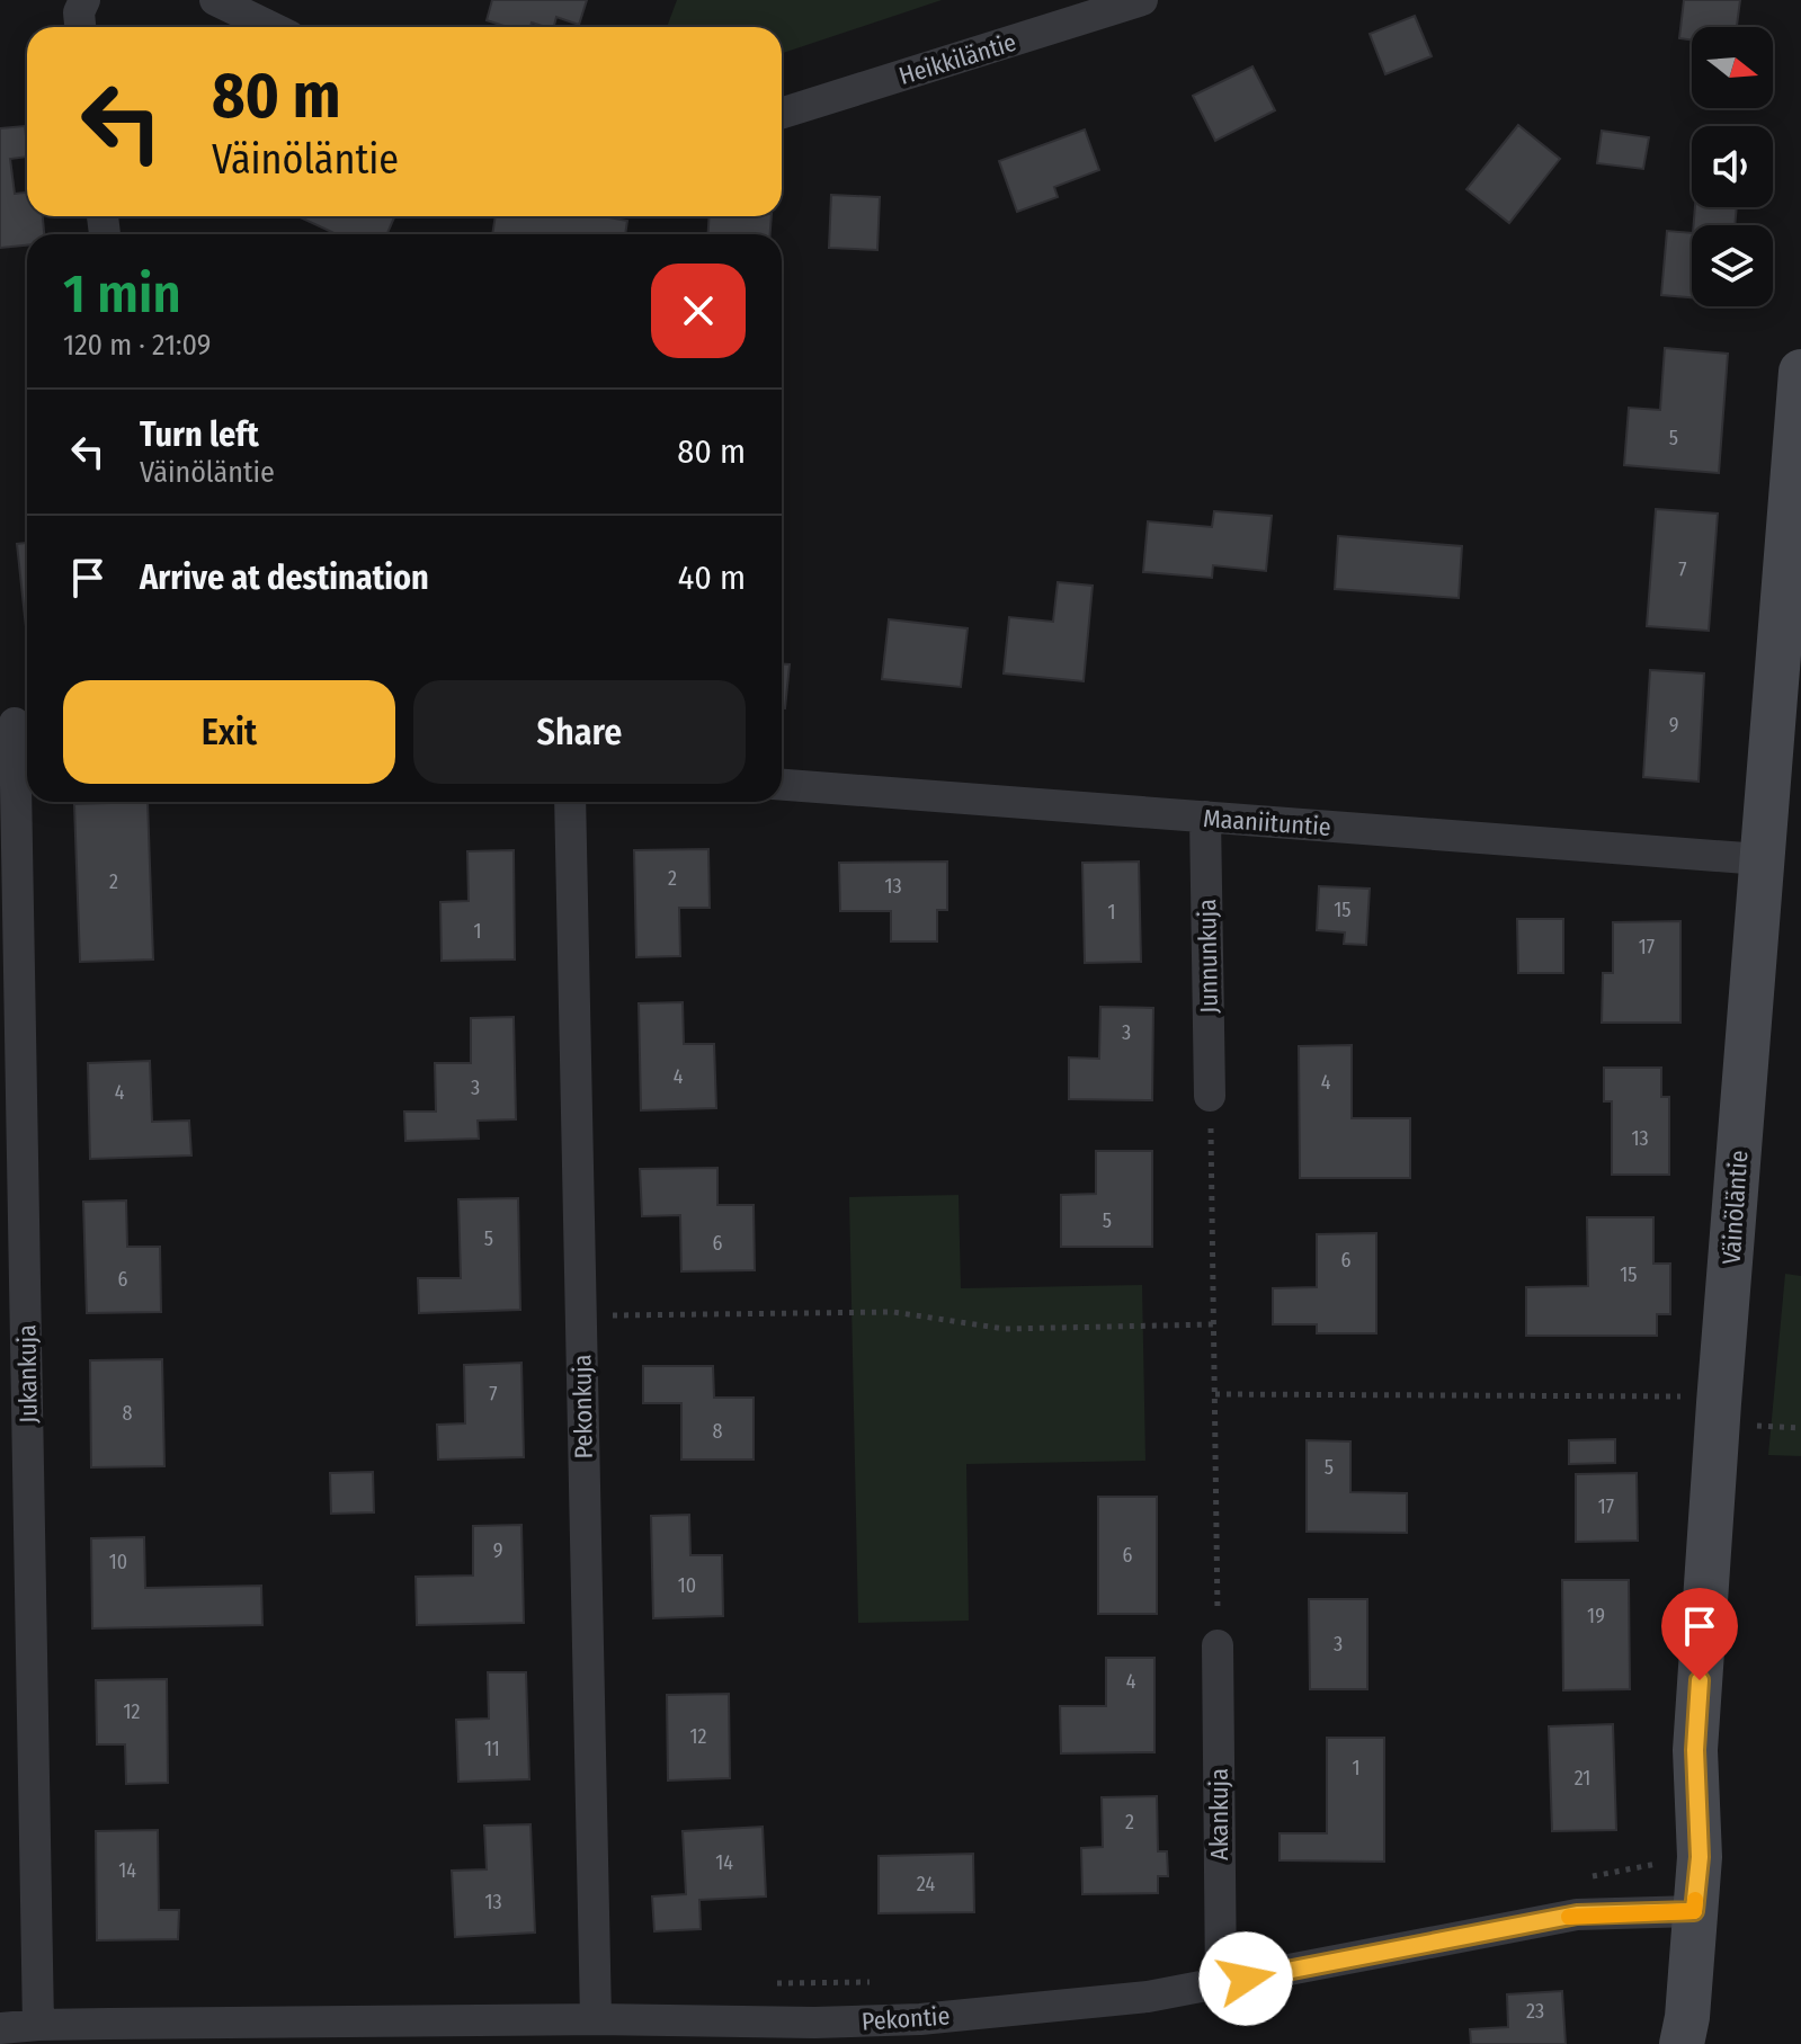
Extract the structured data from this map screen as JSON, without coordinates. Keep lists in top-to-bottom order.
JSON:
{
  "streets": {
    "street": [
      "Heikkiläntie",
      "Maaniituntie",
      "Junnunkuja",
      "Väinöläntie",
      "Jukankuja",
      "Pekonkuja",
      "Akankuja",
      "Pekontie"
    ]
  },
  "crossings": [
    ["Maaniituntie", "Junnunkuja"],
    ["Maaniituntie", "Väinöläntie"],
    ["Väinöläntie", "Pekontie"],
    ["Jukankuja", "Pekontie"],
    ["Pekonkuja", "Pekontie"],
    ["Akankuja", "Pekontie"]
  ],
  "house_numbers": [
    "5",
    "7",
    "9",
    "2",
    "2",
    "13",
    "15",
    "1",
    "1",
    "17",
    "3",
    "4",
    "4",
    "3",
    "4",
    "13",
    "5",
    "5",
    "6",
    "6",
    "15",
    "6",
    "7",
    "8",
    "8",
    "5",
    "17",
    "9",
    "6",
    "10",
    "10",
    "19",
    "3",
    "4",
    "12",
    "12",
    "11",
    "1",
    "21",
    "2",
    "14",
    "14",
    "24",
    "13",
    "23"
  ],
  "north": "right",
  "page": {
    "turn": ["80 m", "Väinöläntie"],
    "heading": ["1 min", "120 m · 21:09"],
    "list": [
      {
        "name": "Turn left",
        "note": "Väinöläntie",
        "value": "80 m"
      },
      {
        "name": "Arrive at destination",
        "value": "40 m"
      }
    ],
    "buttons": ["Exit", "Share"]
  }
}
